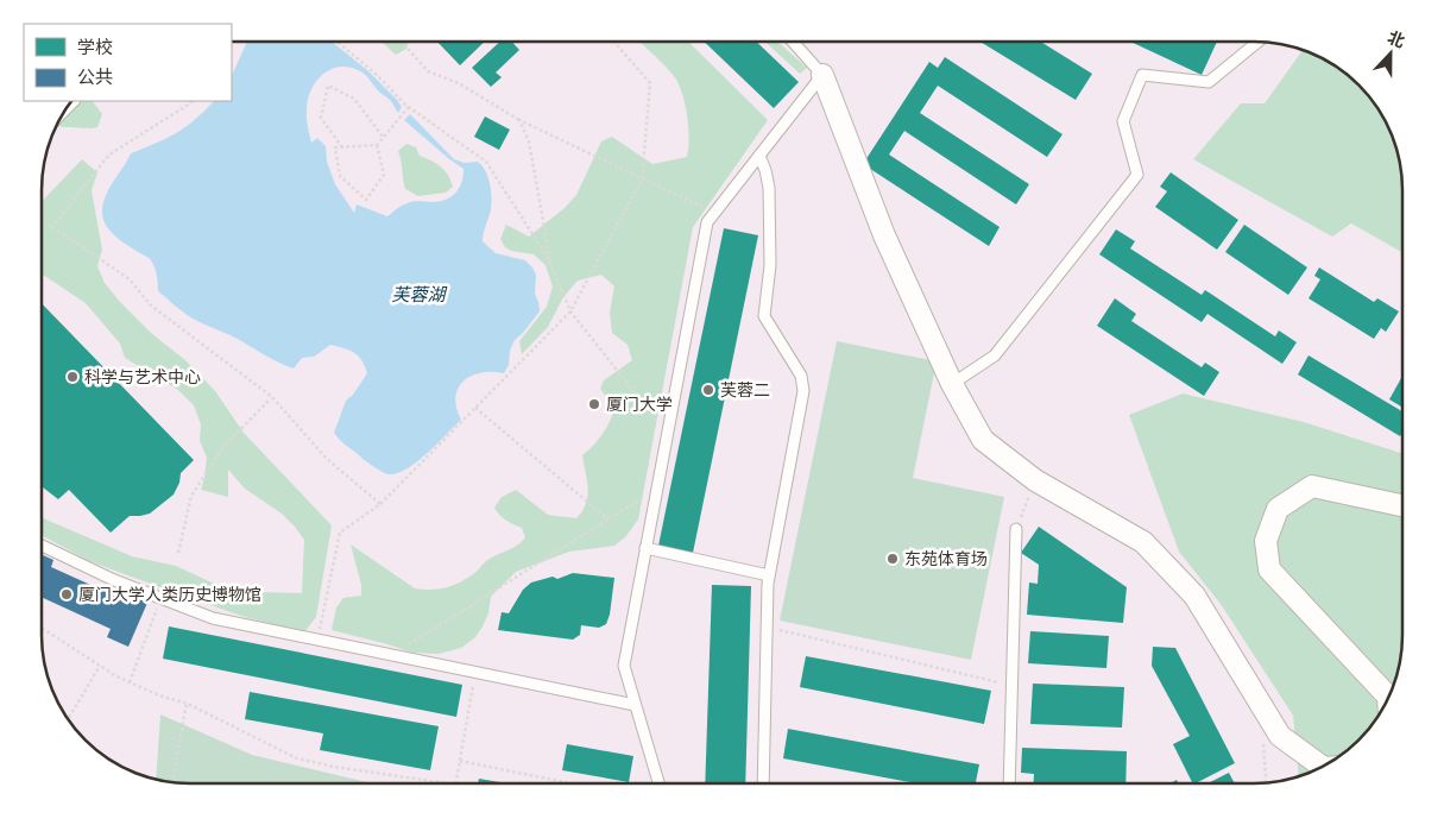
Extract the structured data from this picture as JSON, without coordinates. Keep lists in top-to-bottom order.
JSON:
{
  "water": ["芙蓉湖"],
  "places": [
    "科学与艺术中心",
    "芙蓉二",
    "厦门大学",
    "东苑体育场",
    "厦门大学人类历史博物馆"
  ],
  "legend": ["学校", "公共"],
  "north": "top"
}
